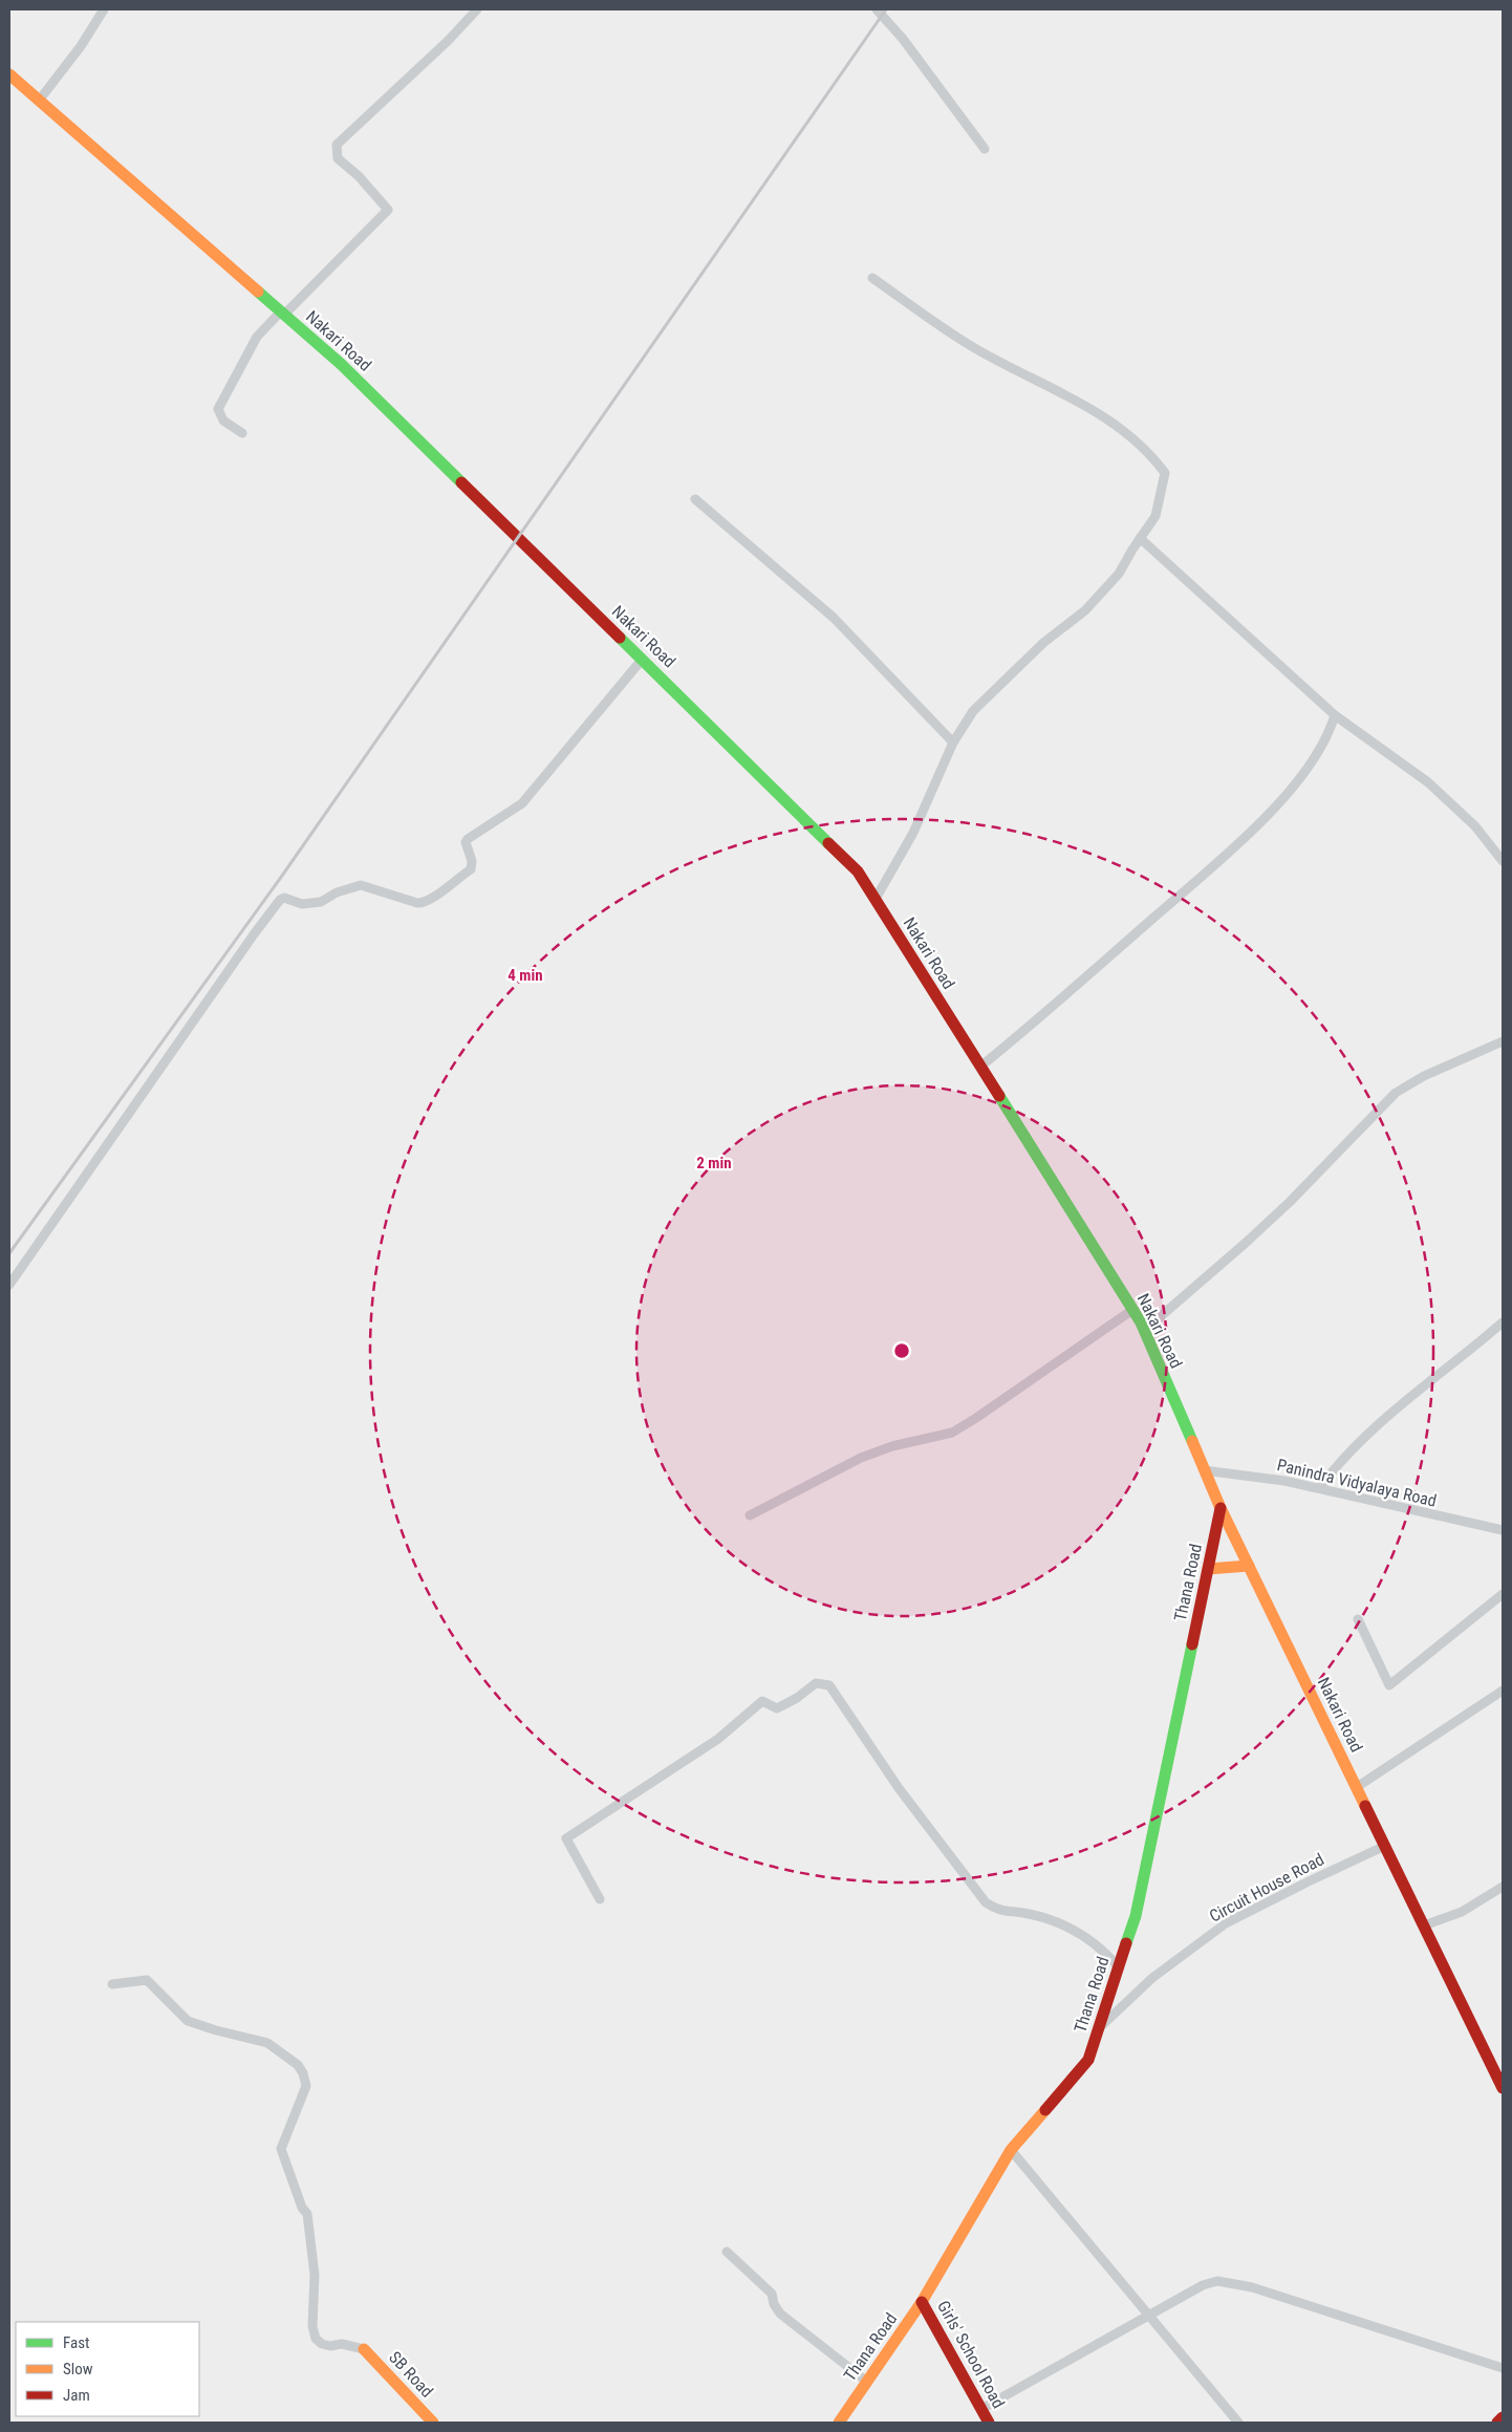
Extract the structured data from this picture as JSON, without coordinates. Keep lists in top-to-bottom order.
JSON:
{
  "streets": {
    "street": [
      "Nakari Road",
      "Panindra Vidyalaya Road",
      "Thana Road",
      "Circuit House Road",
      "Girls' School Road",
      "SB Road"
    ]
  },
  "crossings": [
    ["Nakari Road", "Panindra Vidyalaya Road"],
    ["Nakari Road", "Thana Road"],
    ["Nakari Road", "Circuit House Road"],
    ["Thana Road", "Circuit House Road"],
    ["Thana Road", "Girls' School Road"]
  ],
  "legend": ["Fast", "Slow", "Jam"],
  "rings": ["4 min", "2 min"]
}
